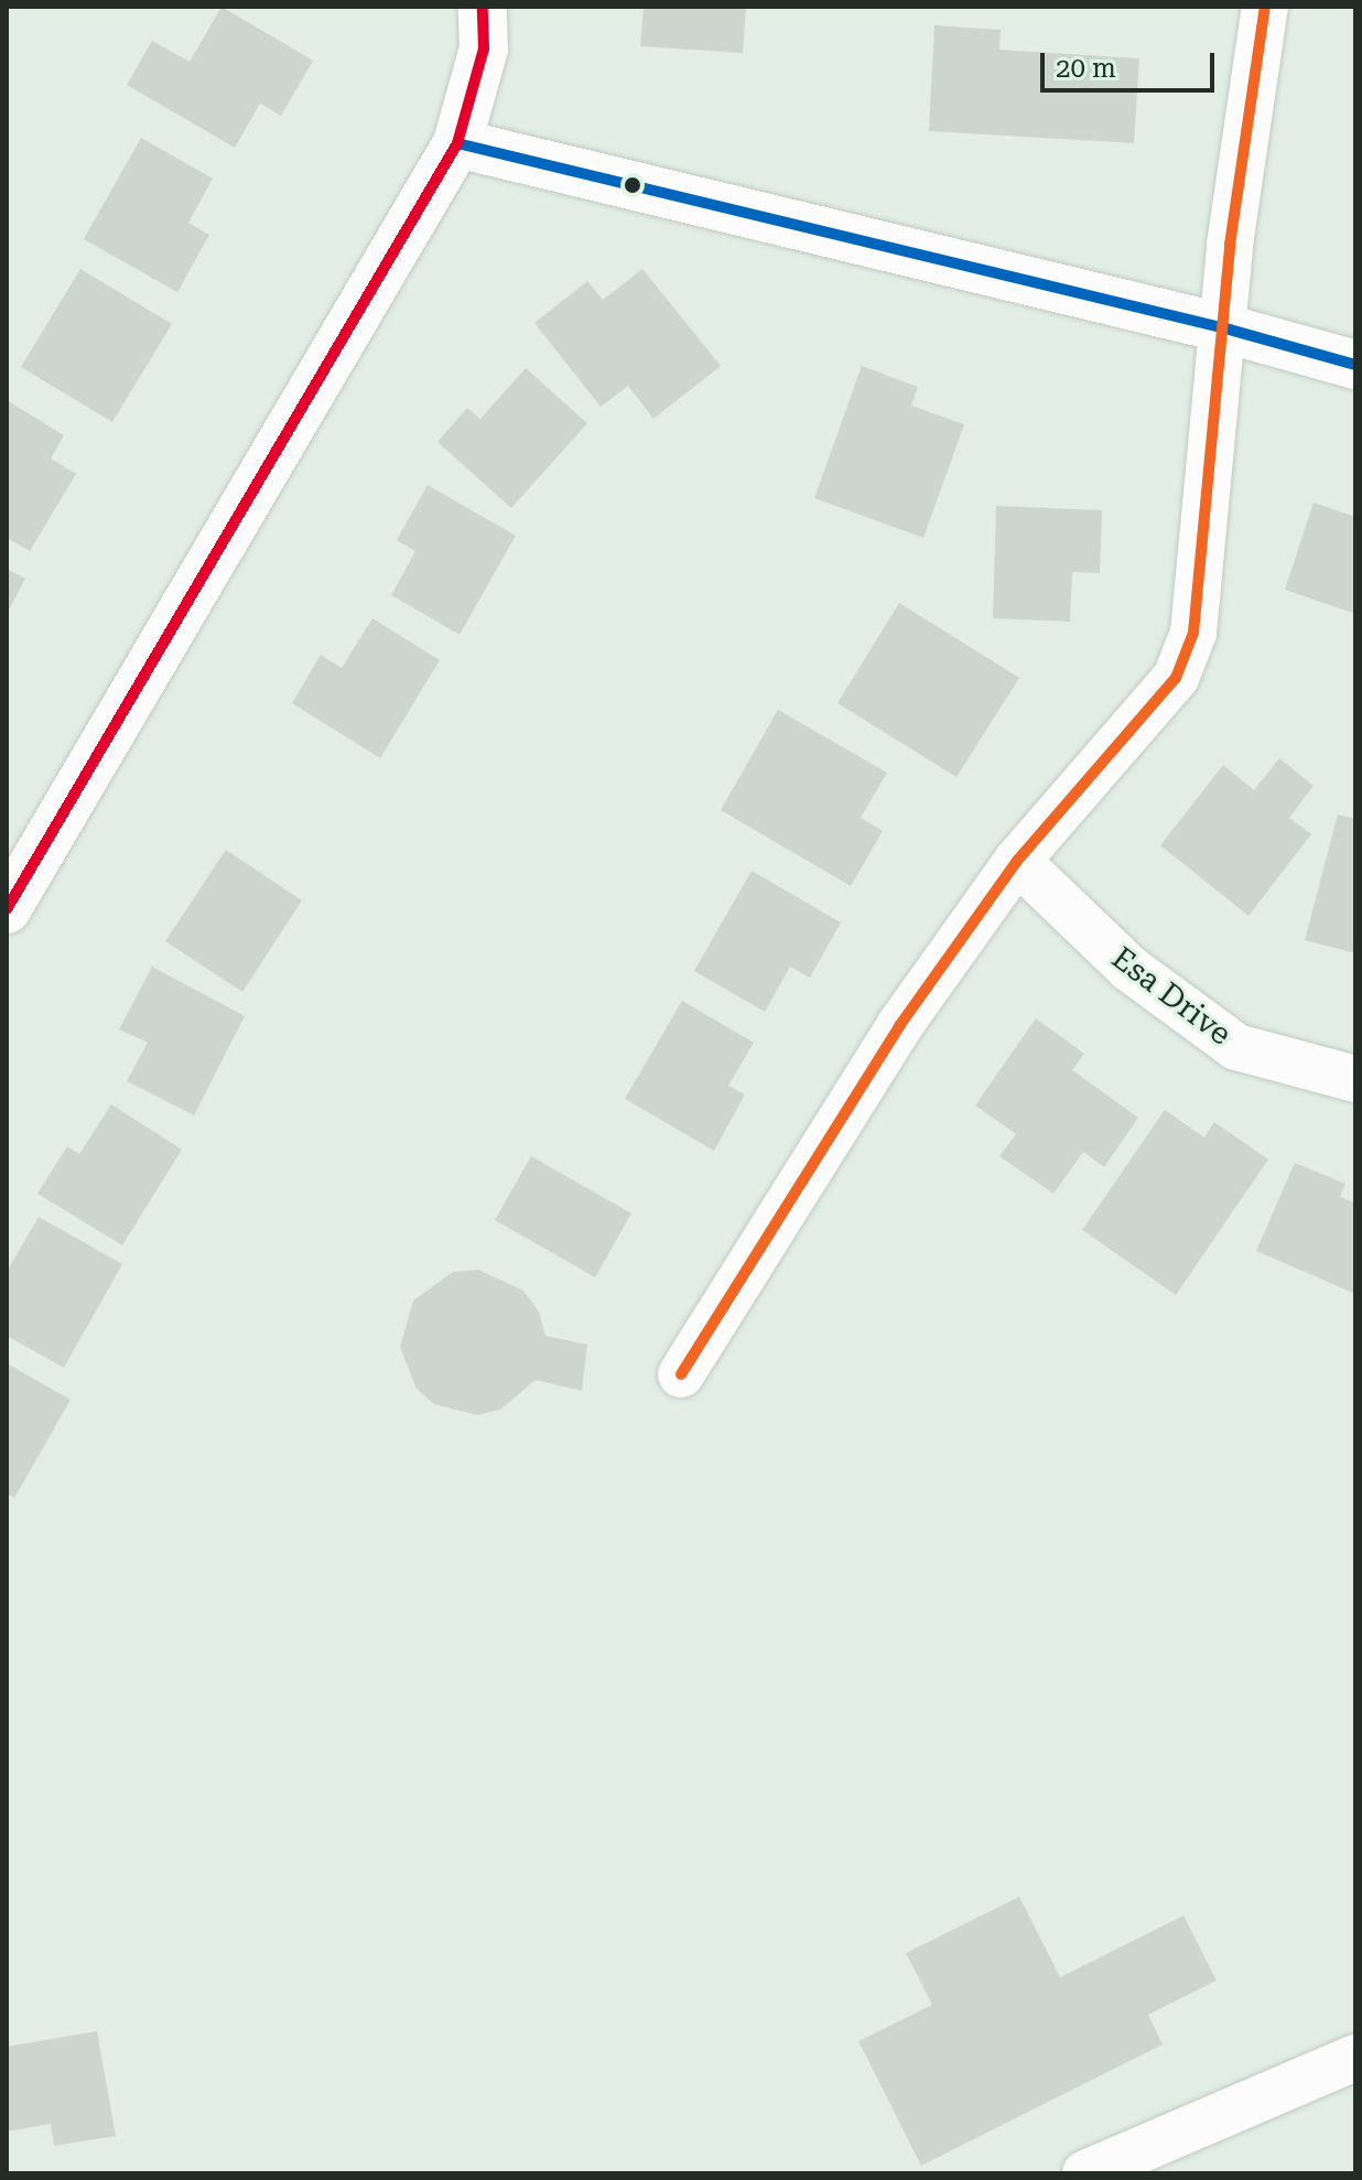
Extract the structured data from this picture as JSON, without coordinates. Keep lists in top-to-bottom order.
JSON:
{
  "streets": {
    "street": ["Esa Drive"]
  },
  "scale_bar": "20 m"
}
